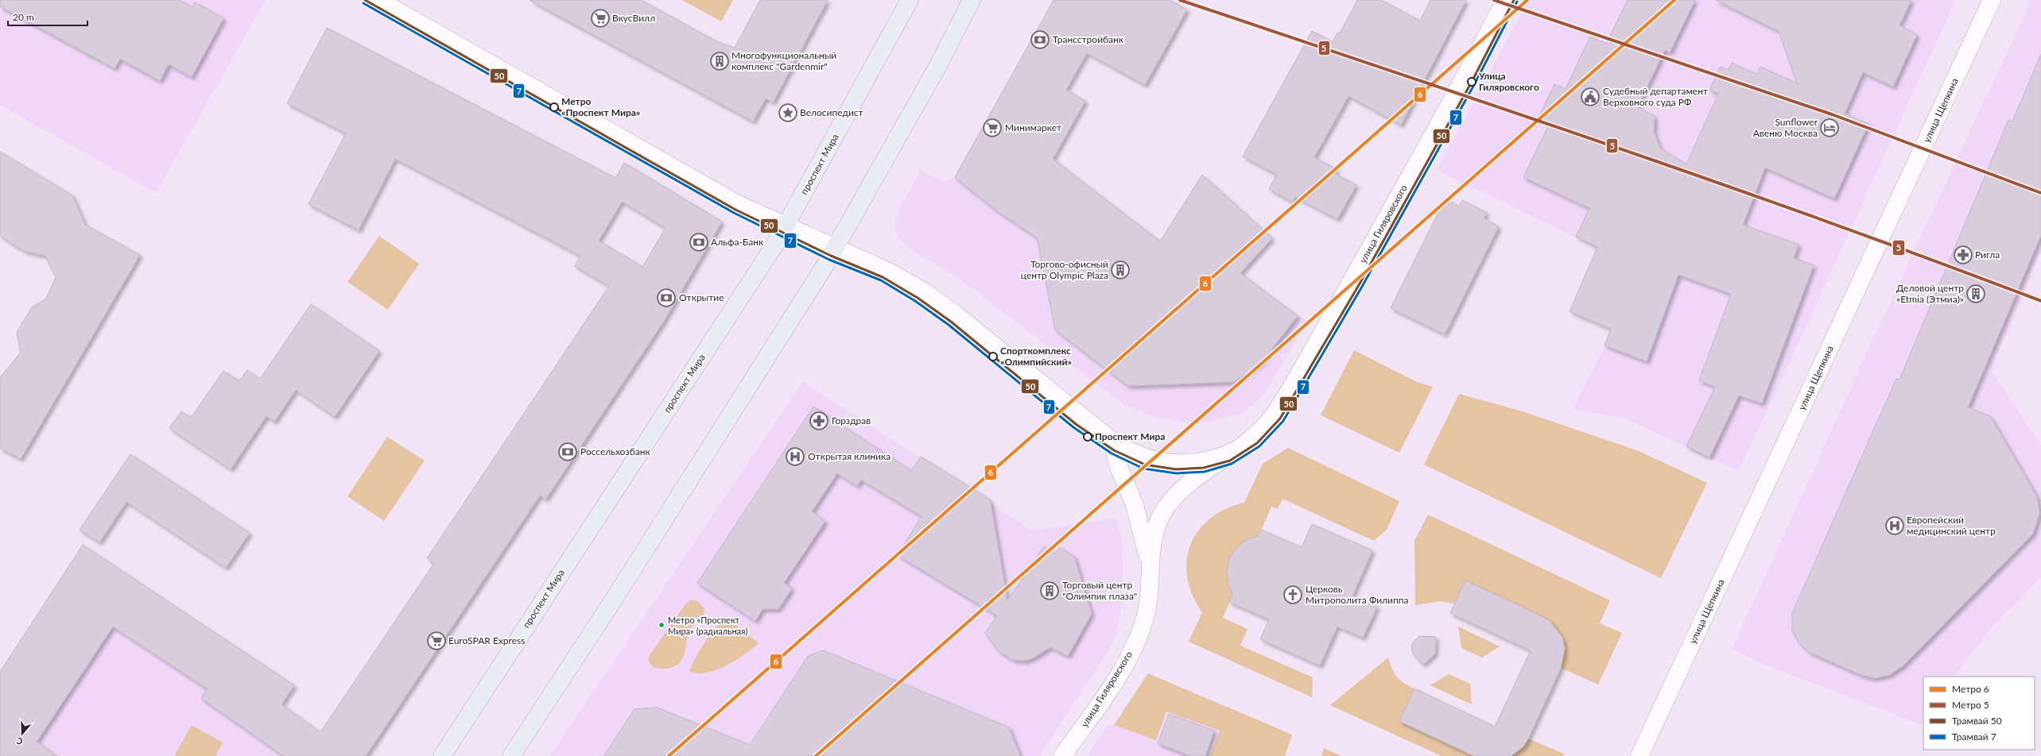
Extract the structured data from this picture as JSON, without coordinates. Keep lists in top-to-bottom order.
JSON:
{
  "streets": {
    "main road": ["проспект Мира"],
    "street": ["улица Щепкина", "улица Гиляровского"]
  },
  "places": {
    "supermarket": ["ВкусВилл", "Минимаркет", "EuroSPAR Express"],
    "bank": [
      "Трансстройбанк",
      "Альфа-Банк",
      "Открытие",
      "Россельхозбанк"
    ],
    "building": [
      "Многофункциональный комплекс \"Gardenmir\"",
      "Торгово-офисный центр Olympic Plaza",
      "Деловой центр «Etmia (Этмиа)»",
      "Торговый центр \"Олимпик плаза\""
    ],
    "other": [
      "Улица Гиляровского",
      "Метро «Проспект Мира»",
      "Спорткомплекс «Олимпийский»",
      "Проспект Мира",
      "Метро «Проспект Мира» (радиальная)"
    ],
    "public building": ["Судебный департамент Верховного суда РФ"],
    "place": ["Велосипедист"],
    "hotel": ["Sunflower Авеню Москва"],
    "pharmacy": ["Ригла", "Горздрав"],
    "hospital": ["Открытая клиника", "Европейский медицинский центр"],
    "church": ["Церковь Митрополита Филиппа"]
  },
  "lines": [
    "metro line 6",
    "metro line 5",
    "tram line 50",
    "tram line 7"
  ],
  "legend": [
    "Метро 6",
    "Метро 5",
    "Трамвай 50",
    "Трамвай 7"
  ],
  "scale_bar": "20 m",
  "north": "bottom"
}
